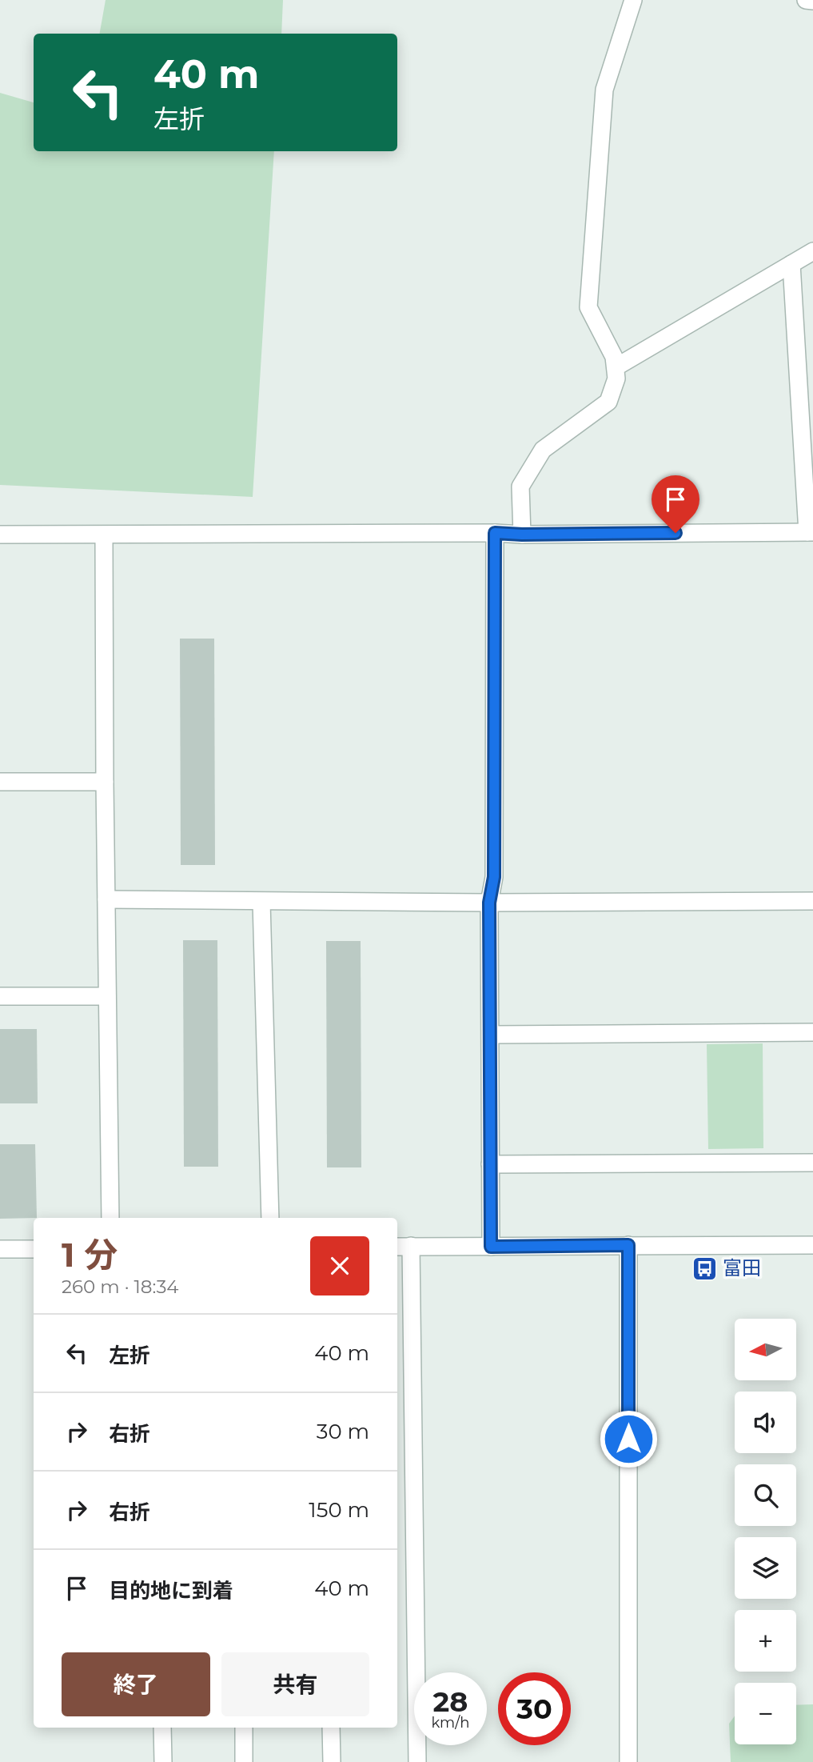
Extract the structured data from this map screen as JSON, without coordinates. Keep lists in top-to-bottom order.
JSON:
{
  "places": {
    "bus stop": ["富田"]
  },
  "north": "left",
  "page": {
    "turn": ["40 m", "左折"],
    "heading": ["1 分", "260 m · 18:34"],
    "list": [
      {
        "name": "左折",
        "value": "40 m"
      },
      {
        "name": "右折",
        "value": "30 m"
      },
      {
        "name": "右折",
        "value": "150 m"
      },
      {
        "name": "目的地に到着",
        "value": "40 m"
      }
    ],
    "map_buttons": ["+", "−"],
    "buttons": ["終了", "共有"],
    "speed": "28 km/h",
    "limit": "30"
  }
}
